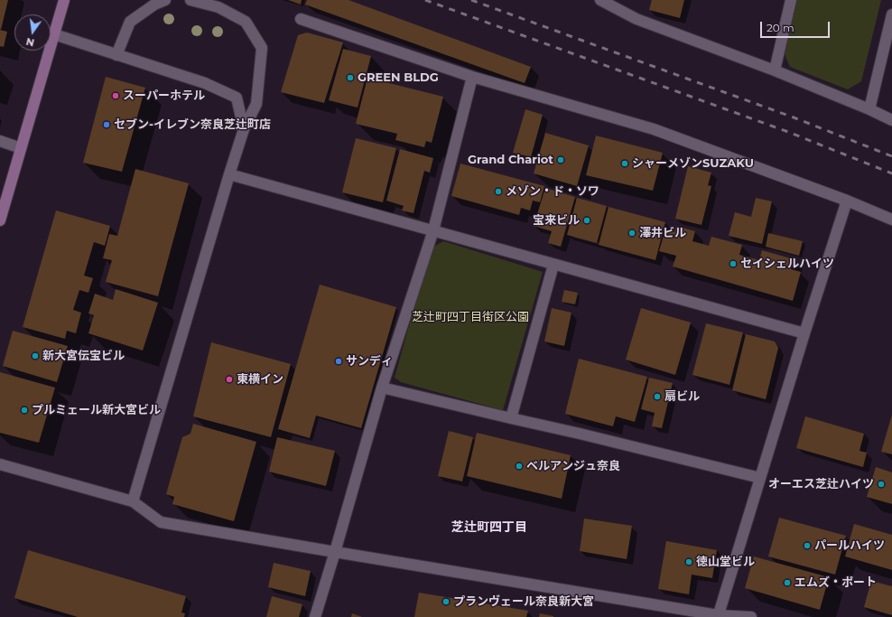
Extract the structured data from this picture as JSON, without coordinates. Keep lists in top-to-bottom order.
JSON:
{
  "districts": ["芝辻町四丁目"],
  "parks": ["芝辻町四丁目街区公園"],
  "places": [
    "GREEN BLDG",
    "スーパーホテル",
    "セブン-イレブン奈良芝辻町店",
    "Grand Chariot",
    "シャーメゾンSUZAKU",
    "メゾン・ド・ソワ",
    "宝来ビル",
    "澤井ビル",
    "セイシェルハイツ",
    "新大宮伝宝ビル",
    "サンディ",
    "東横イン",
    "扇ビル",
    "プルミェール新大宮ビル",
    "ベルアンジュ奈良",
    "オーエス芝辻ハイツ",
    "パールハイツ",
    "徳山堂ビル",
    "エムズ・ポート",
    "プランヴェール奈良新大宮"
  ],
  "scale_bar": "20 m",
  "north": "bottom"
}
